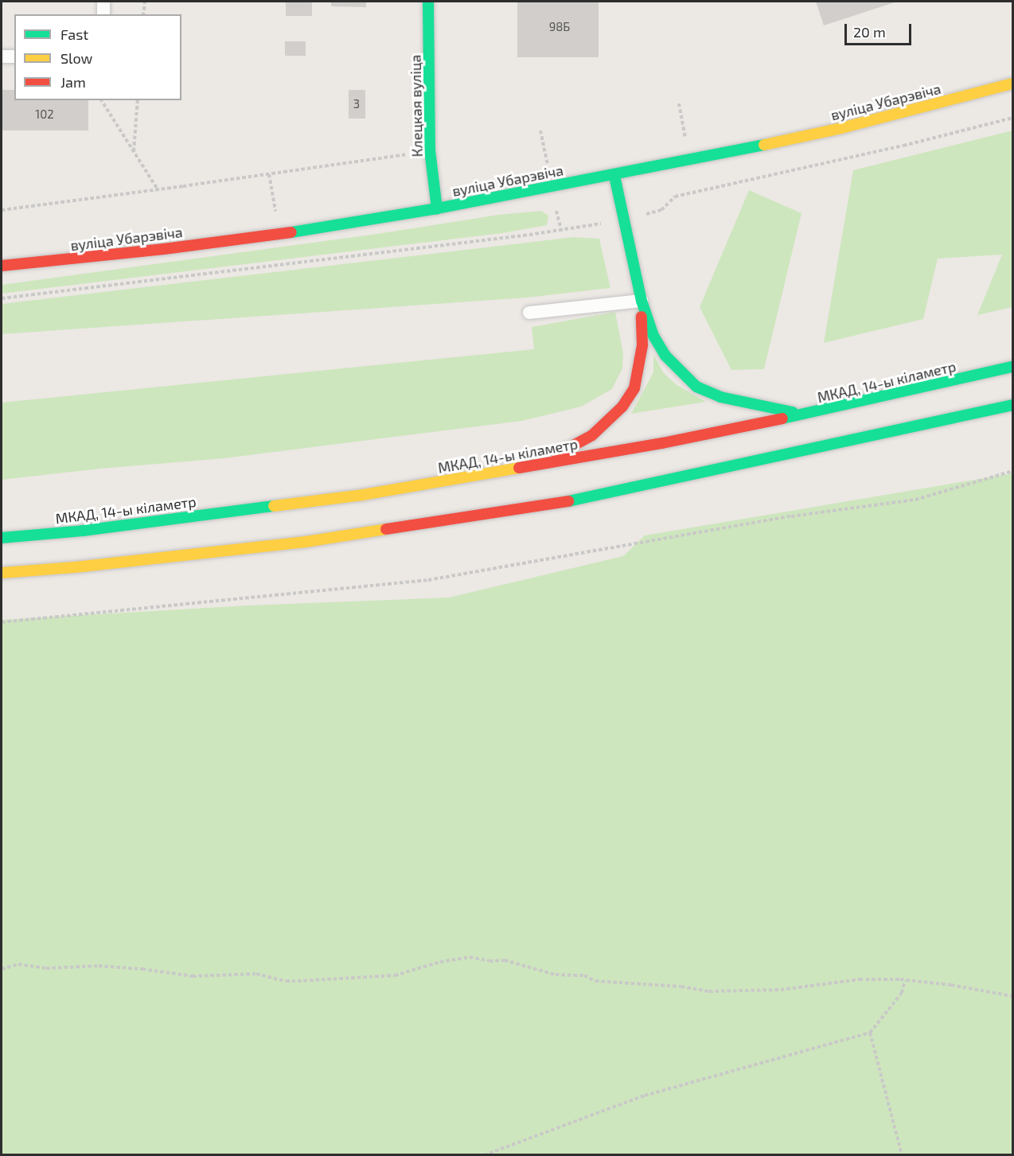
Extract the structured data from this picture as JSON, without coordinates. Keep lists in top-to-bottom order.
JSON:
{
  "streets": {
    "main road": ["вуліца Убарэвіча", "Клецкая вуліца", "МКАД, 14-ы кіламетр"]
  },
  "crossings": [
    ["вуліца Убарэвіча", "Клецкая вуліца"]
  ],
  "house_numbers": ["98Б", "3", "102"],
  "legend": ["Fast", "Slow", "Jam"],
  "scale_bar": "20 m"
}
